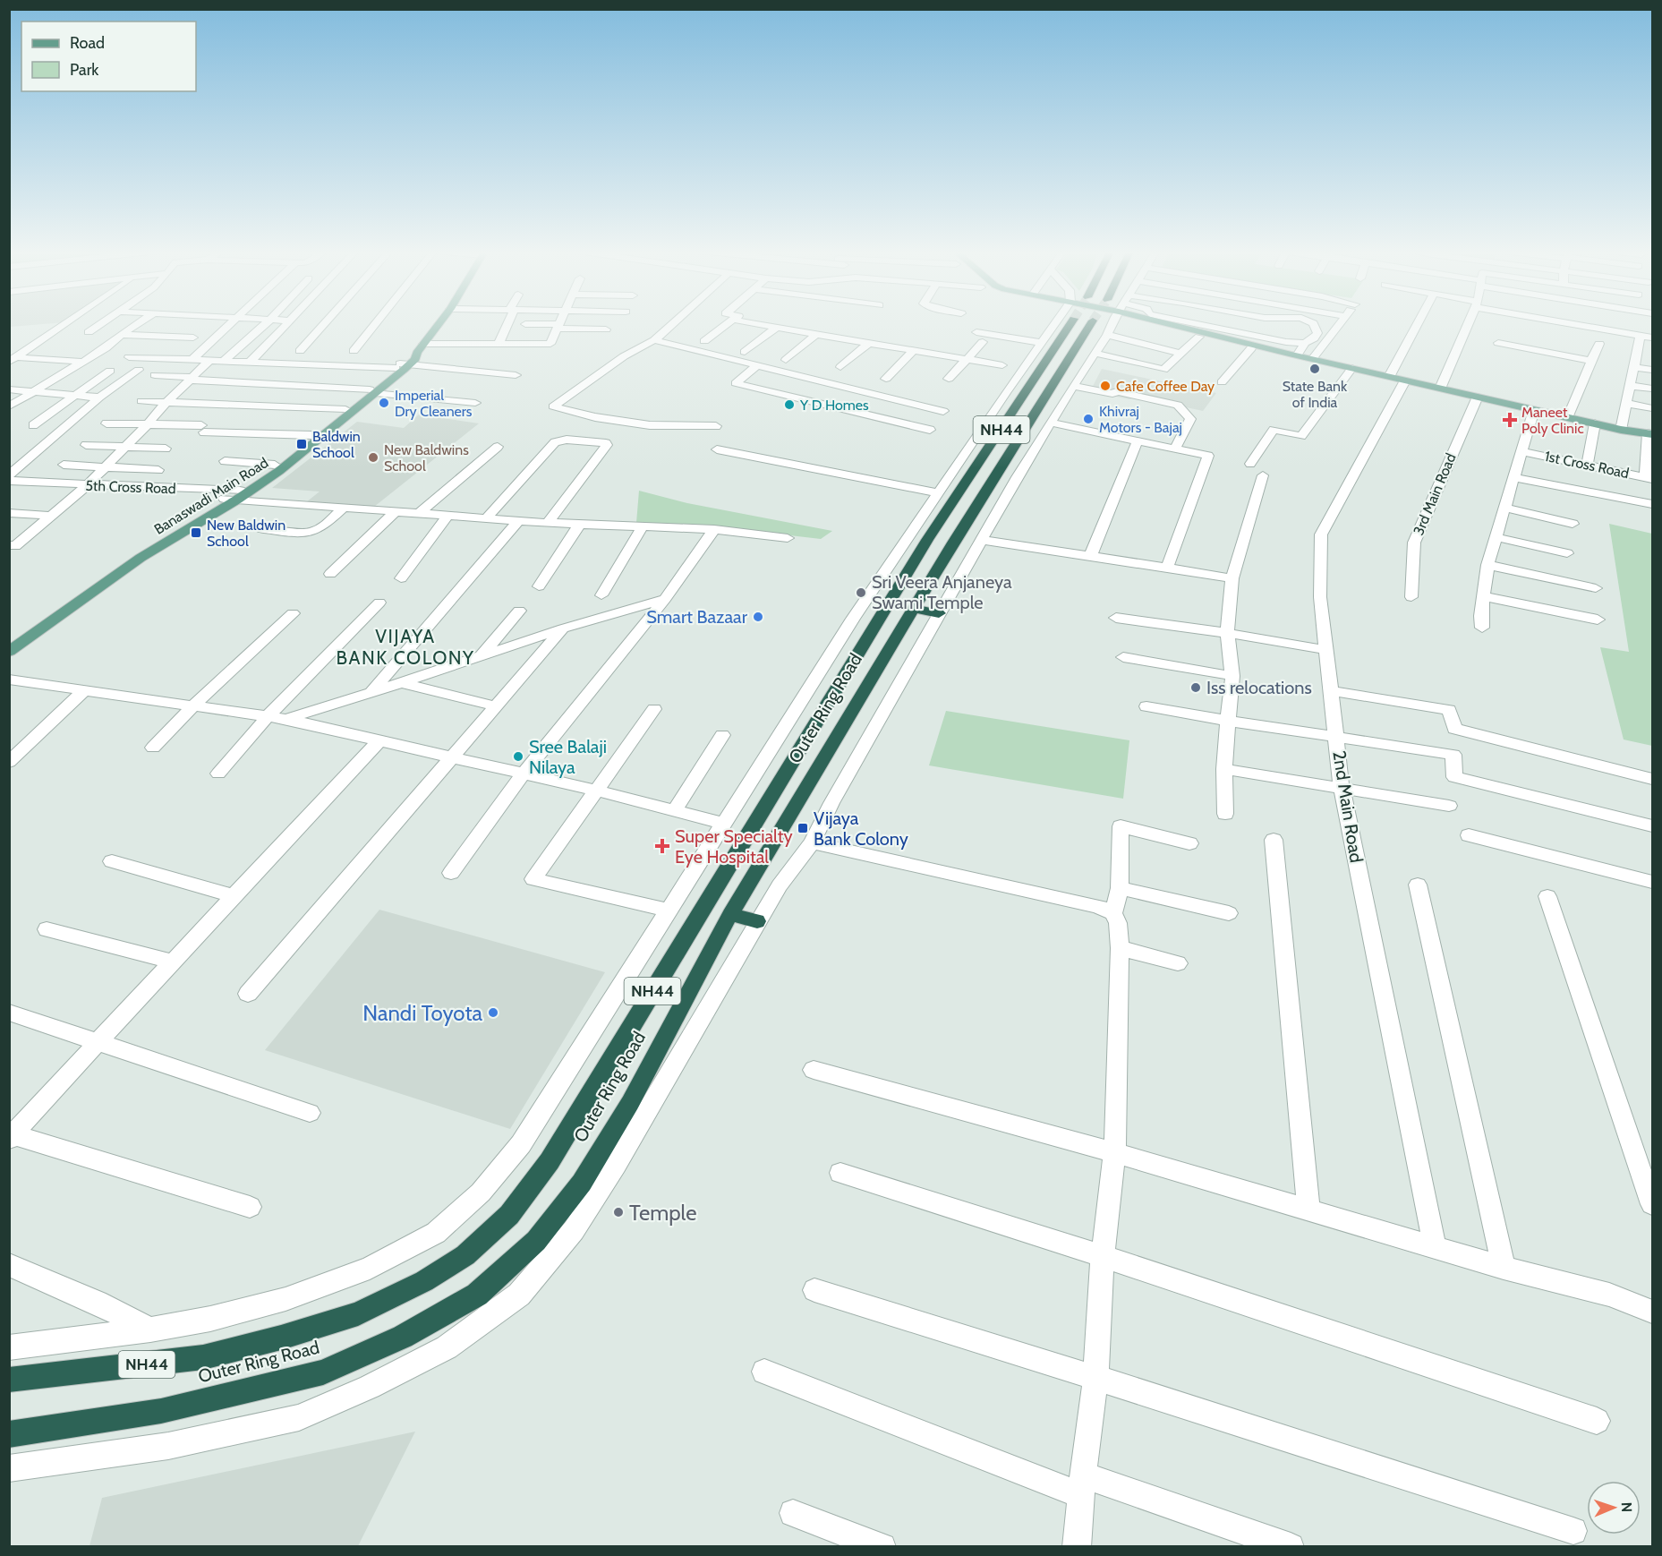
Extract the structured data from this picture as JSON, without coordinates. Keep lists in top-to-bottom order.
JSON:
{
  "streets": {
    "highway": ["NH44", "Outer Ring Road"],
    "main road": ["Banaswadi Main Road"],
    "street": [
      "1st Cross Road",
      "5th Cross Road",
      "3rd Main Road",
      "2nd Main Road"
    ]
  },
  "crossings": [
    ["5th Cross Road", "Banaswadi Main Road"]
  ],
  "districts": ["VIJAYA BANK COLONY"],
  "places": {
    "other": [
      "State Bank of India",
      "Cafe Coffee Day",
      "Imperial Dry Cleaners",
      "Y D Homes",
      "Khivraj Motors - Bajaj",
      "New Baldwins School",
      "Sri Veera Anjaneya Swami Temple",
      "Smart Bazaar",
      "Iss relocations",
      "Sree Balaji Nilaya",
      "Nandi Toyota",
      "Temple"
    ],
    "health": ["Maneet Poly Clinic", "Super Specialty Eye Hospital"],
    "transit": ["Baldwin School", "New Baldwin School", "Vijaya Bank Colony"]
  },
  "legend": ["Road", "Park"],
  "north": "right"
}
